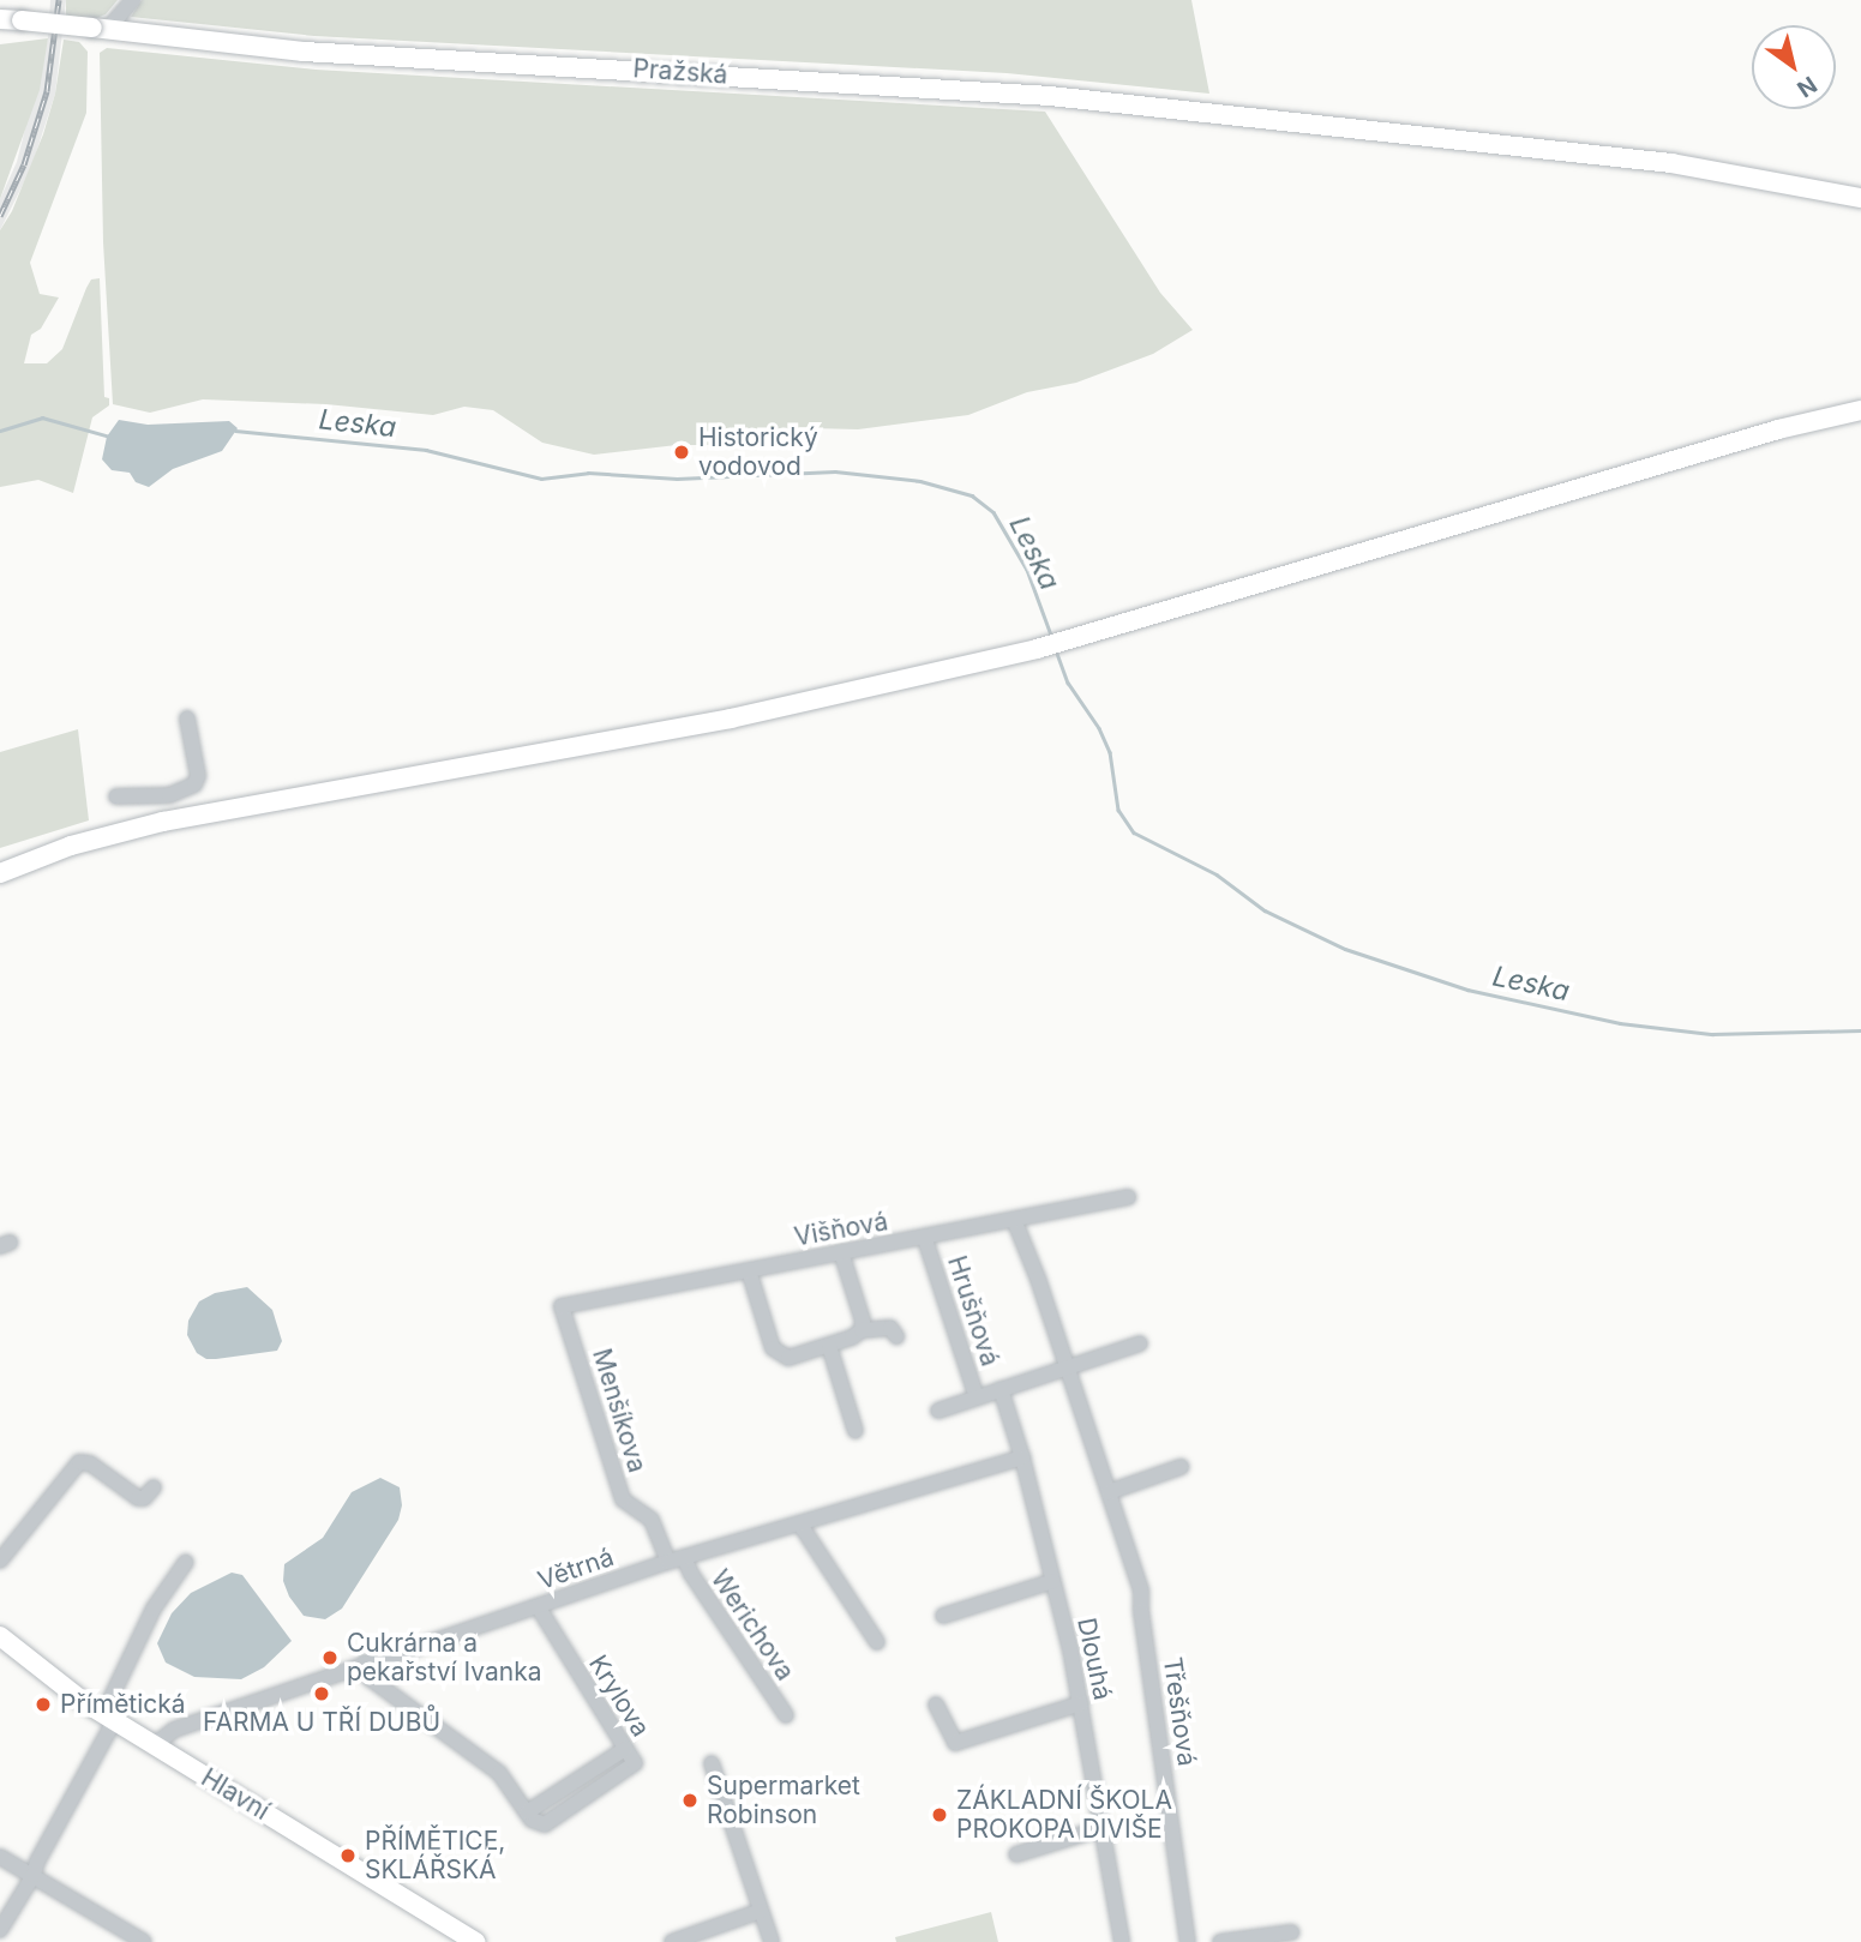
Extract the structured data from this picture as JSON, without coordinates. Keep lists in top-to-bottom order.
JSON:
{
  "streets": {
    "main road": ["Pražská", "Hlavní"],
    "street": [
      "Višňová",
      "Hrušňová",
      "Menšíkova",
      "Větrná",
      "Werichova",
      "Dlouhá",
      "Krylova",
      "Třešňová"
    ]
  },
  "crossings": [
    ["Višňová", "Hrušňová"],
    ["Višňová", "Menšíkova"],
    ["Višňová", "Třešňová"],
    ["Hrušňová", "Dlouhá"],
    ["Hrušňová", "Třešňová"],
    ["Menšíkova", "Větrná"],
    ["Větrná", "Werichova"],
    ["Větrná", "Dlouhá"],
    ["Větrná", "Krylova"],
    ["Větrná", "Hlavní"]
  ],
  "water": ["Leska"],
  "places": [
    "Historický vodovod",
    "Cukrárna a pekařství Ivanka",
    "FARMA U TŘÍ DUBŮ",
    "Přímětická",
    "Supermarket Robinson",
    "ZÁKLADNÍ ŠKOLA PROKOPA DIVIŠE",
    "PŘÍMĚTICE, SKLÁŘSKÁ"
  ],
  "north": "bottom right"
}
